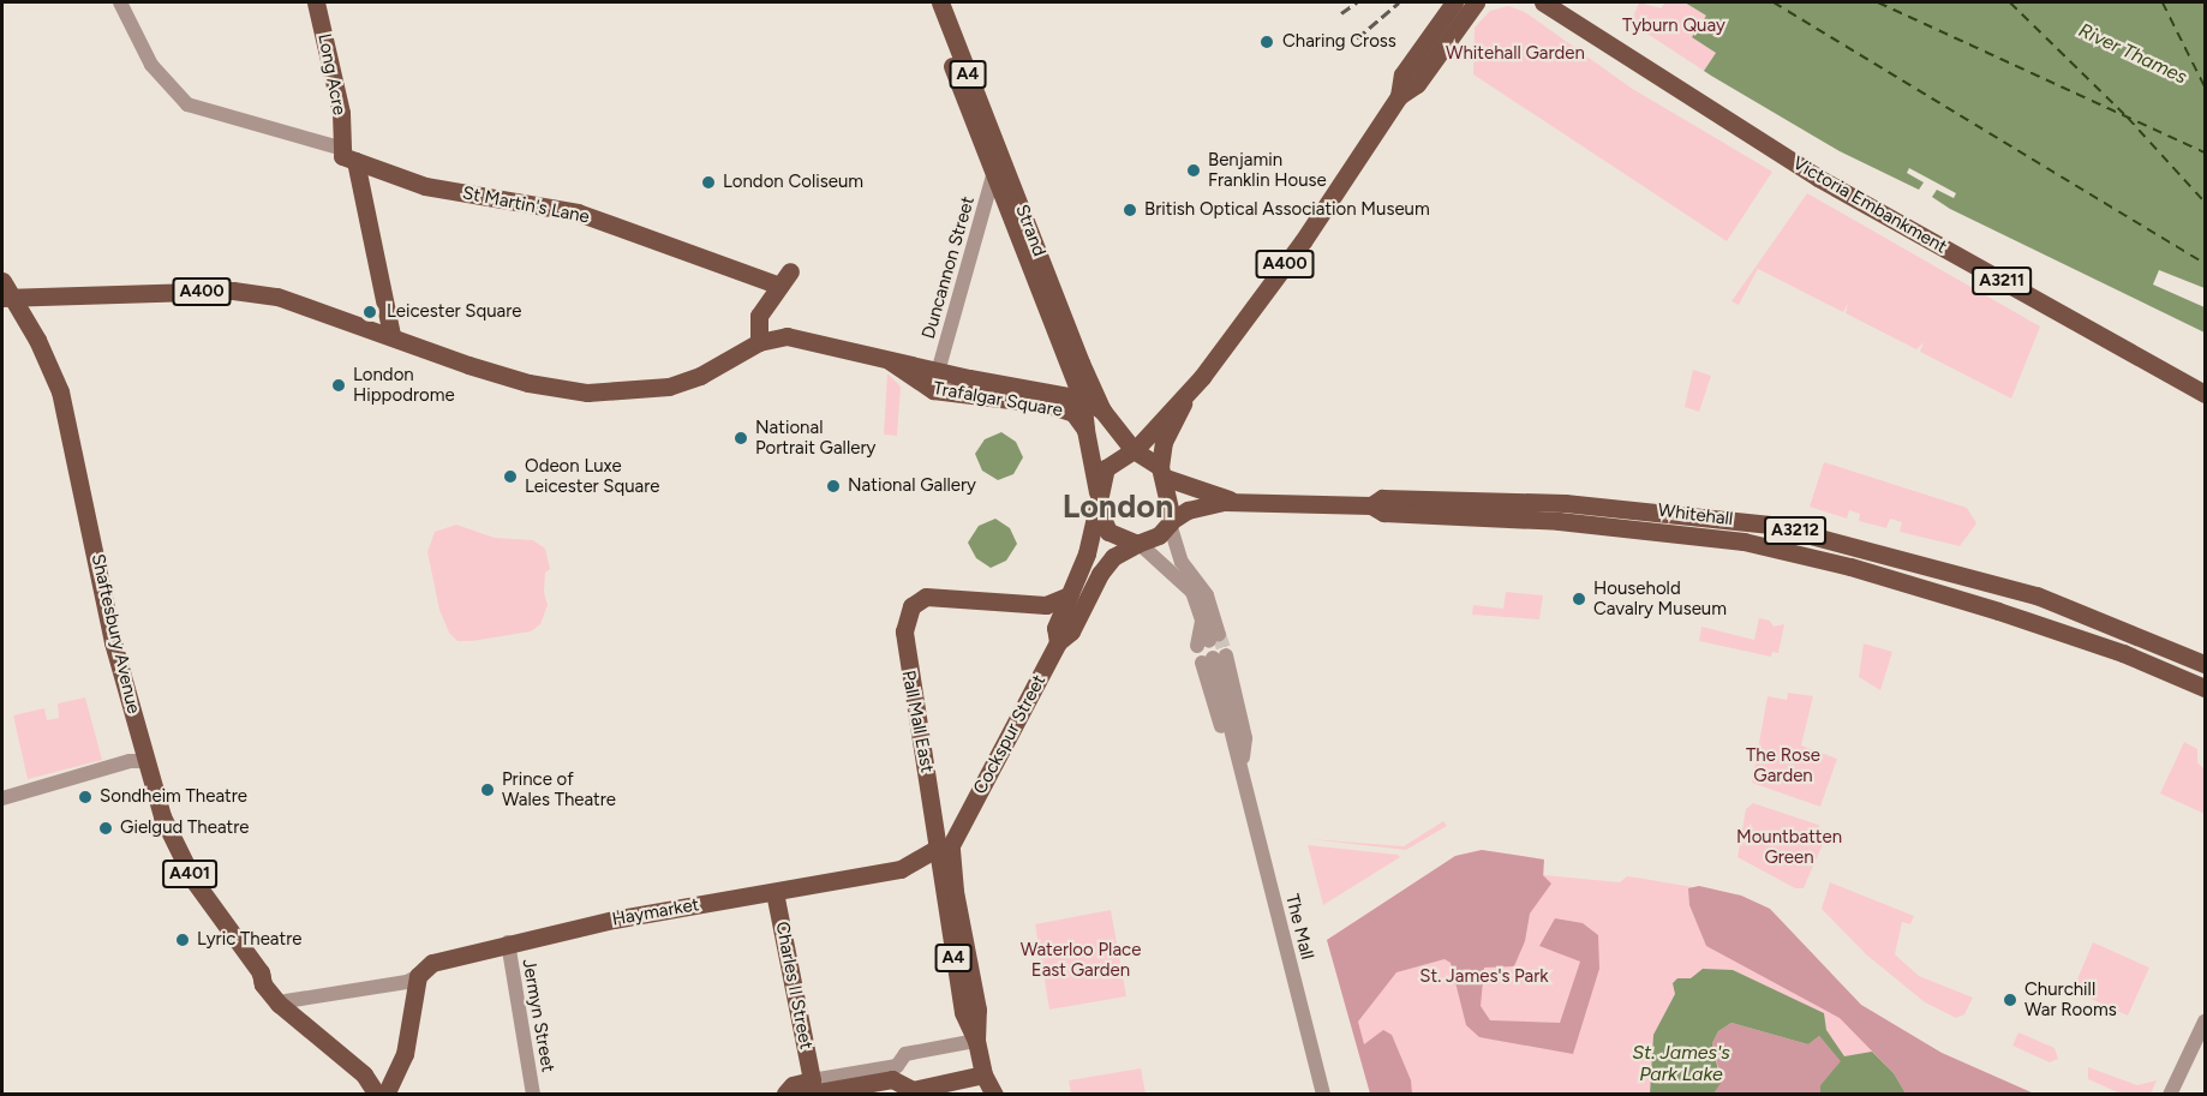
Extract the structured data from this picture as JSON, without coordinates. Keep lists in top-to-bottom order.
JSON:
{
  "streets": {
    "main road": [
      "Long Acre",
      "A4",
      "St Martin's Lane",
      "Victoria Embankment",
      "Strand",
      "A400",
      "A3211",
      "Trafalgar Square",
      "Whitehall",
      "A3212",
      "Shaftesbury Avenue",
      "Pall Mall East",
      "Cockspur Street",
      "A401",
      "Haymarket",
      "Charles II Street"
    ],
    "street": ["Duncannon Street", "The Mall", "Jermyn Street"]
  },
  "crossings": [
    ["Long Acre", "St Martin's Lane"],
    ["A4", "Pall Mall East"],
    ["A4", "Cockspur Street"],
    ["A4", "Haymarket"],
    ["St Martin's Lane", "A400"],
    ["St Martin's Lane", "Trafalgar Square"],
    ["Strand", "A400"],
    ["Strand", "Duncannon Street"],
    ["Strand", "Trafalgar Square"],
    ["Strand", "Whitehall"],
    ["A400", "Trafalgar Square"],
    ["A400", "Whitehall"],
    ["A400", "Shaftesbury Avenue"],
    ["Duncannon Street", "Trafalgar Square"],
    ["Trafalgar Square", "Whitehall"],
    ["Trafalgar Square", "Pall Mall East"],
    ["Trafalgar Square", "Cockspur Street"],
    ["Pall Mall East", "Cockspur Street"],
    ["Pall Mall East", "Haymarket"],
    ["Cockspur Street", "Haymarket"],
    ["Haymarket", "Charles II Street"],
    ["Haymarket", "Jermyn Street"]
  ],
  "districts": ["London"],
  "water": ["River Thames", "St. James's Park Lake"],
  "parks": [
    "Tyburn Quay",
    "Whitehall Garden",
    "The Rose Garden",
    "Mountbatten Green",
    "Waterloo Place East Garden",
    "St. James's Park"
  ],
  "places": [
    "Charing Cross",
    "Benjamin Franklin House",
    "London Coliseum",
    "British Optical Association Museum",
    "Leicester Square",
    "London Hippodrome",
    "National Portrait Gallery",
    "Odeon Luxe Leicester Square",
    "National Gallery",
    "Household Cavalry Museum",
    "Prince of Wales Theatre",
    "Sondheim Theatre",
    "Gielgud Theatre",
    "Lyric Theatre",
    "Churchill War Rooms"
  ]
}
